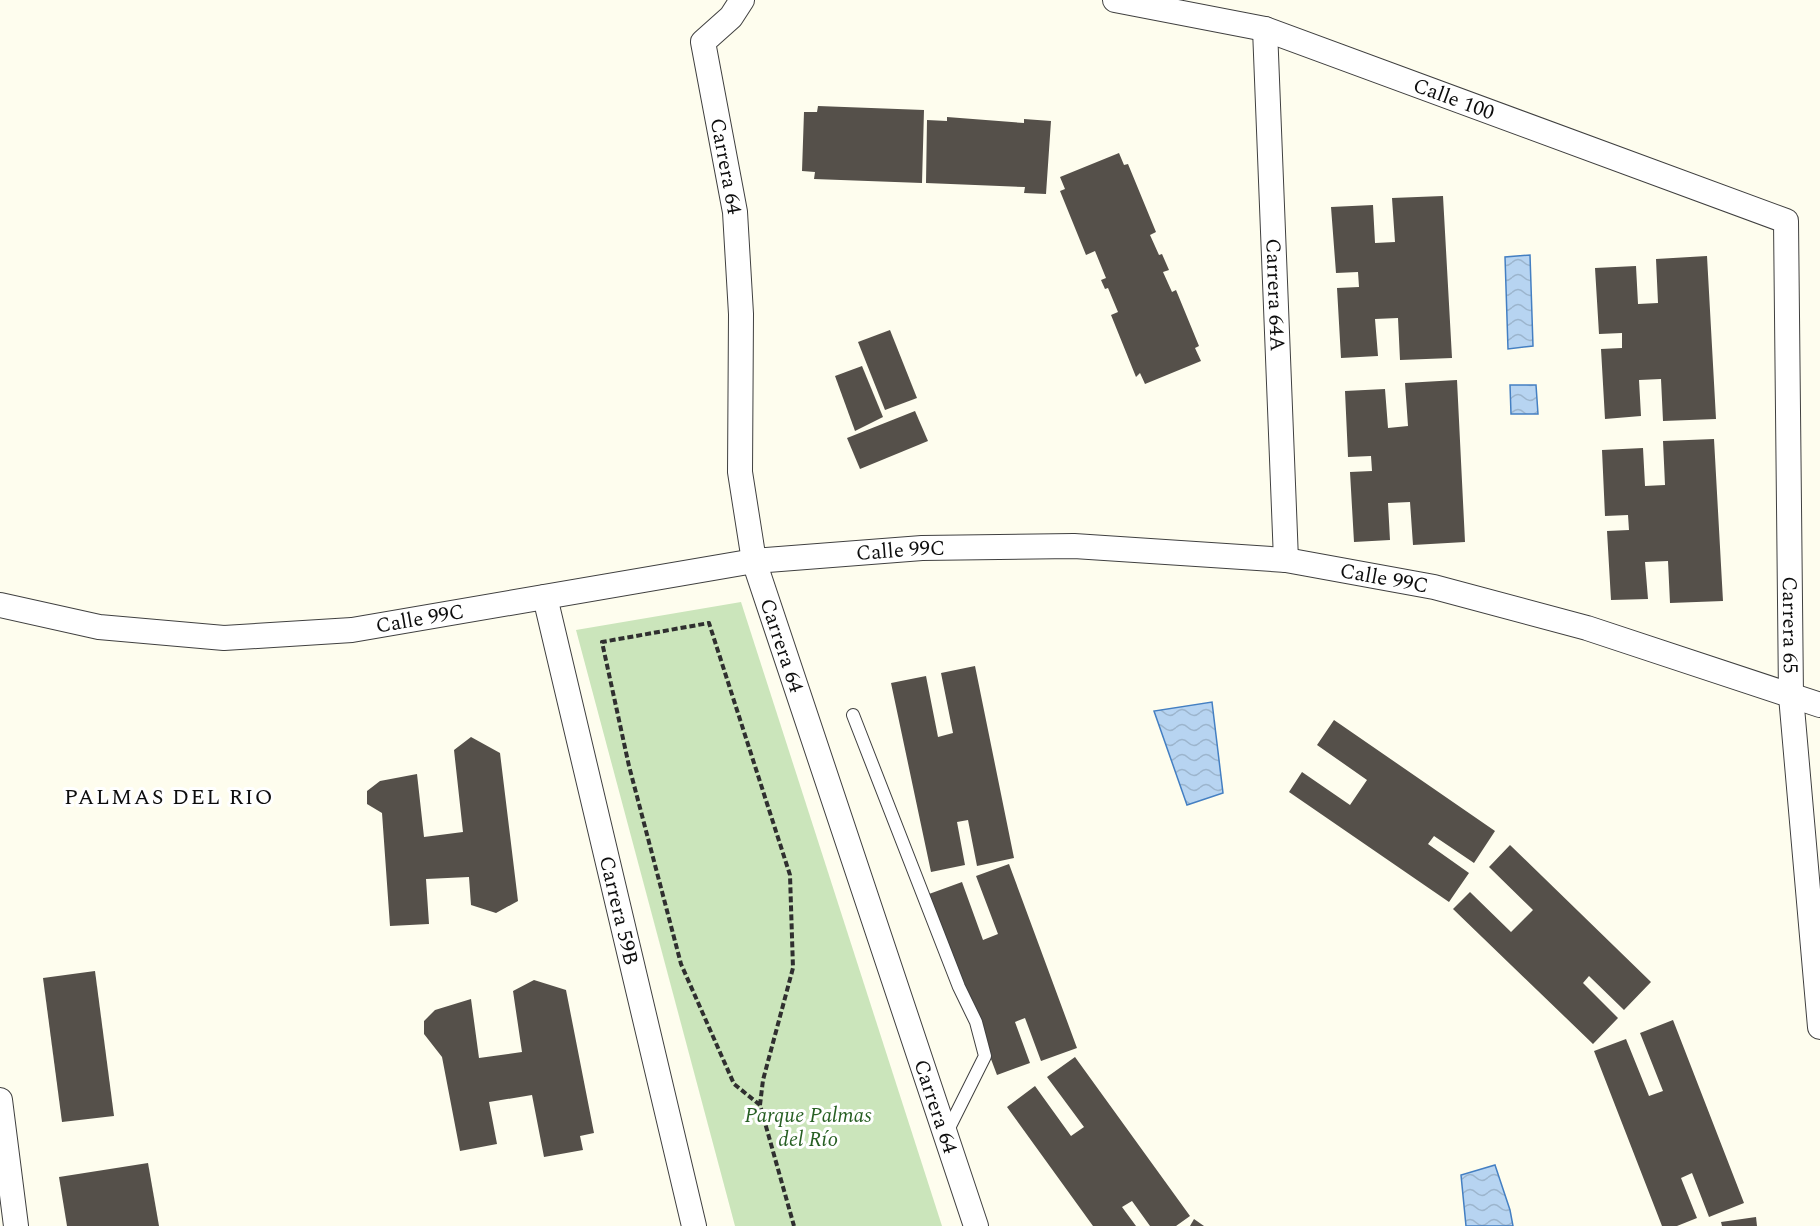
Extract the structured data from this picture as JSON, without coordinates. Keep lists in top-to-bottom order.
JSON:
{
  "streets": {
    "street": [
      "Calle 100",
      "Carrera 64",
      "Carrera 64A",
      "Calle 99C",
      "Carrera 65",
      "Carrera 59B"
    ]
  },
  "crossings": [
    ["Calle 100", "Carrera 64A"],
    ["Calle 100", "Carrera 65"],
    ["Carrera 64", "Calle 99C"],
    ["Carrera 64A", "Calle 99C"],
    ["Calle 99C", "Carrera 65"],
    ["Calle 99C", "Carrera 59B"]
  ],
  "districts": ["PALMAS DEL RIO"],
  "parks": ["Parque Palmas del Río"]
}
